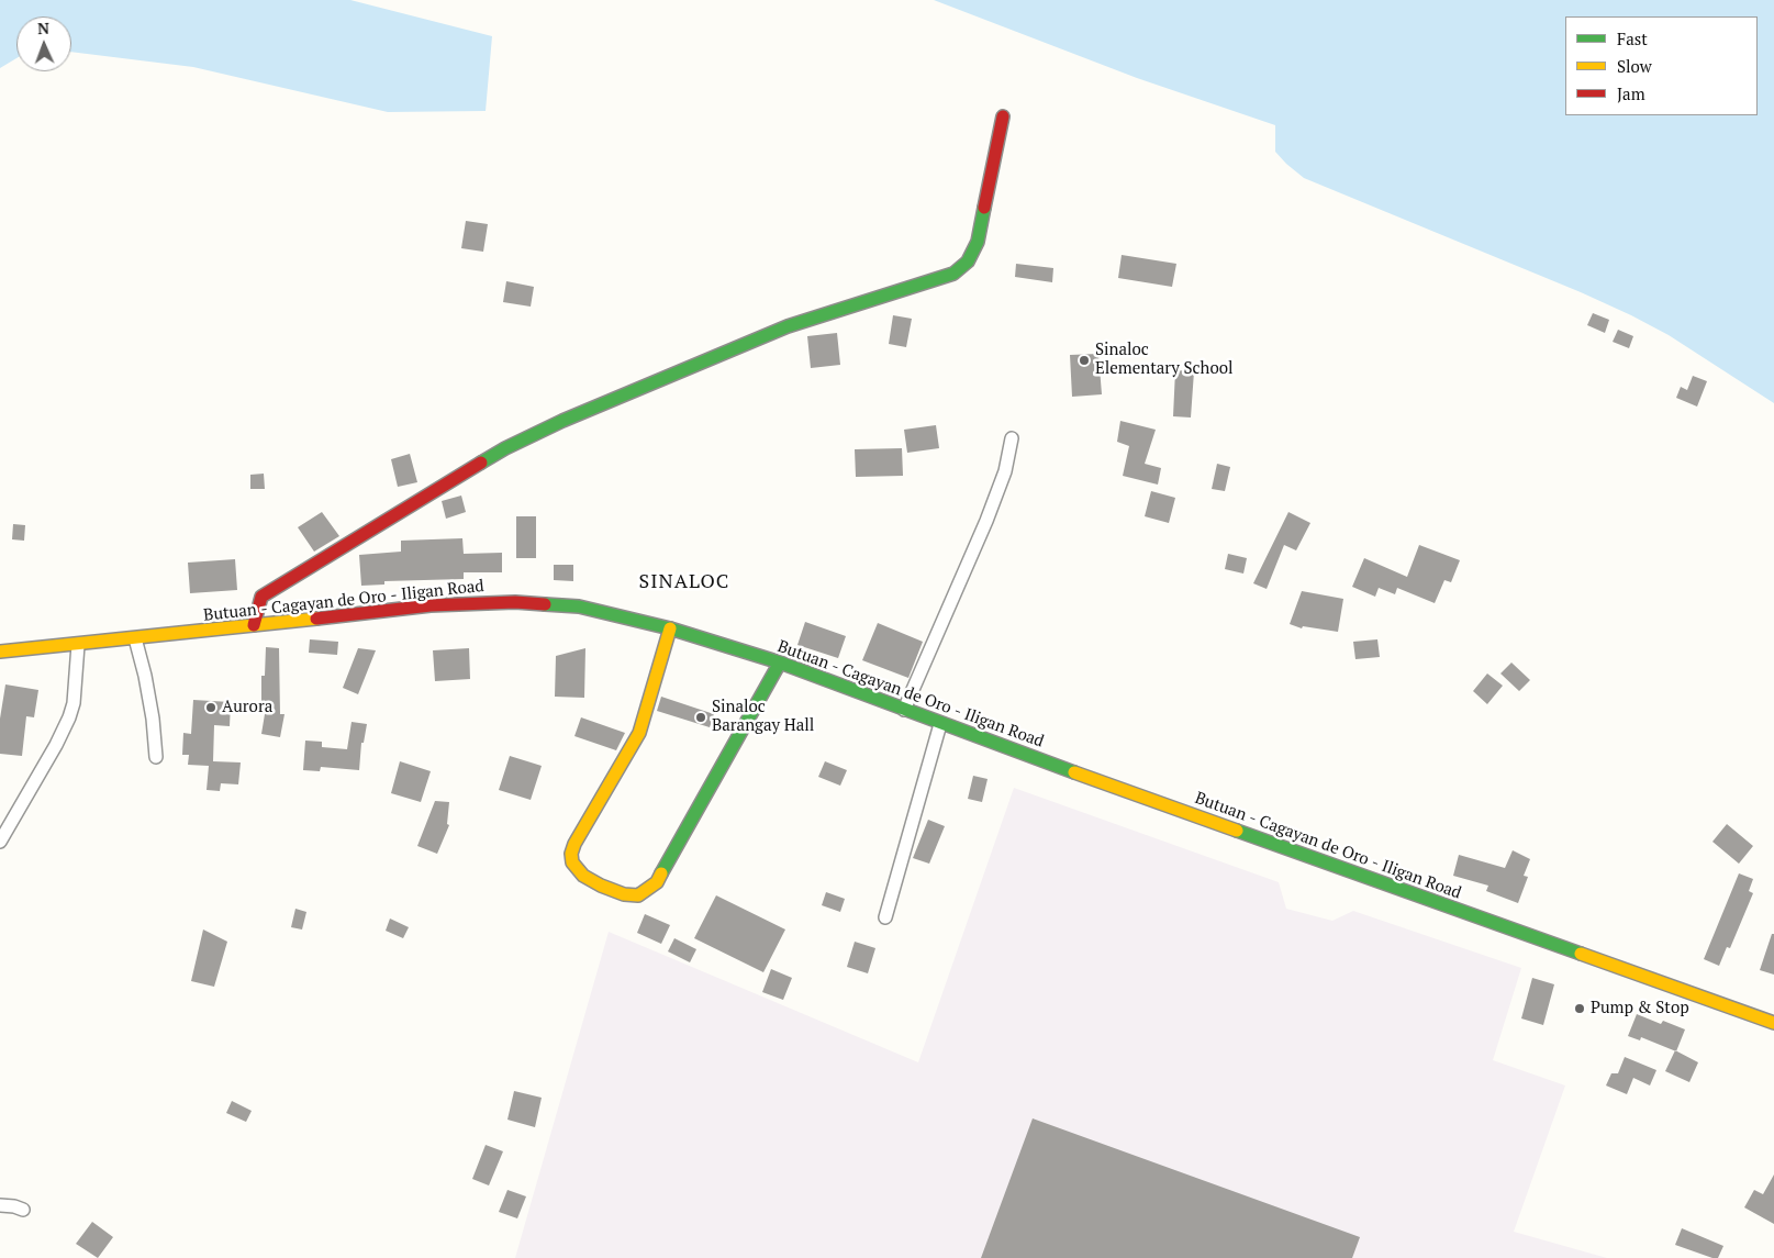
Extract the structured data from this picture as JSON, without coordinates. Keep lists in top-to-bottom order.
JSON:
{
  "streets": {
    "main road": ["Butuan - Cagayan de Oro - Iligan Road"]
  },
  "districts": ["SINALOC"],
  "places": [
    "Sinaloc Elementary School",
    "Aurora",
    "Sinaloc Barangay Hall",
    "Pump & Stop"
  ],
  "legend": ["Fast", "Slow", "Jam"],
  "north": "top"
}
